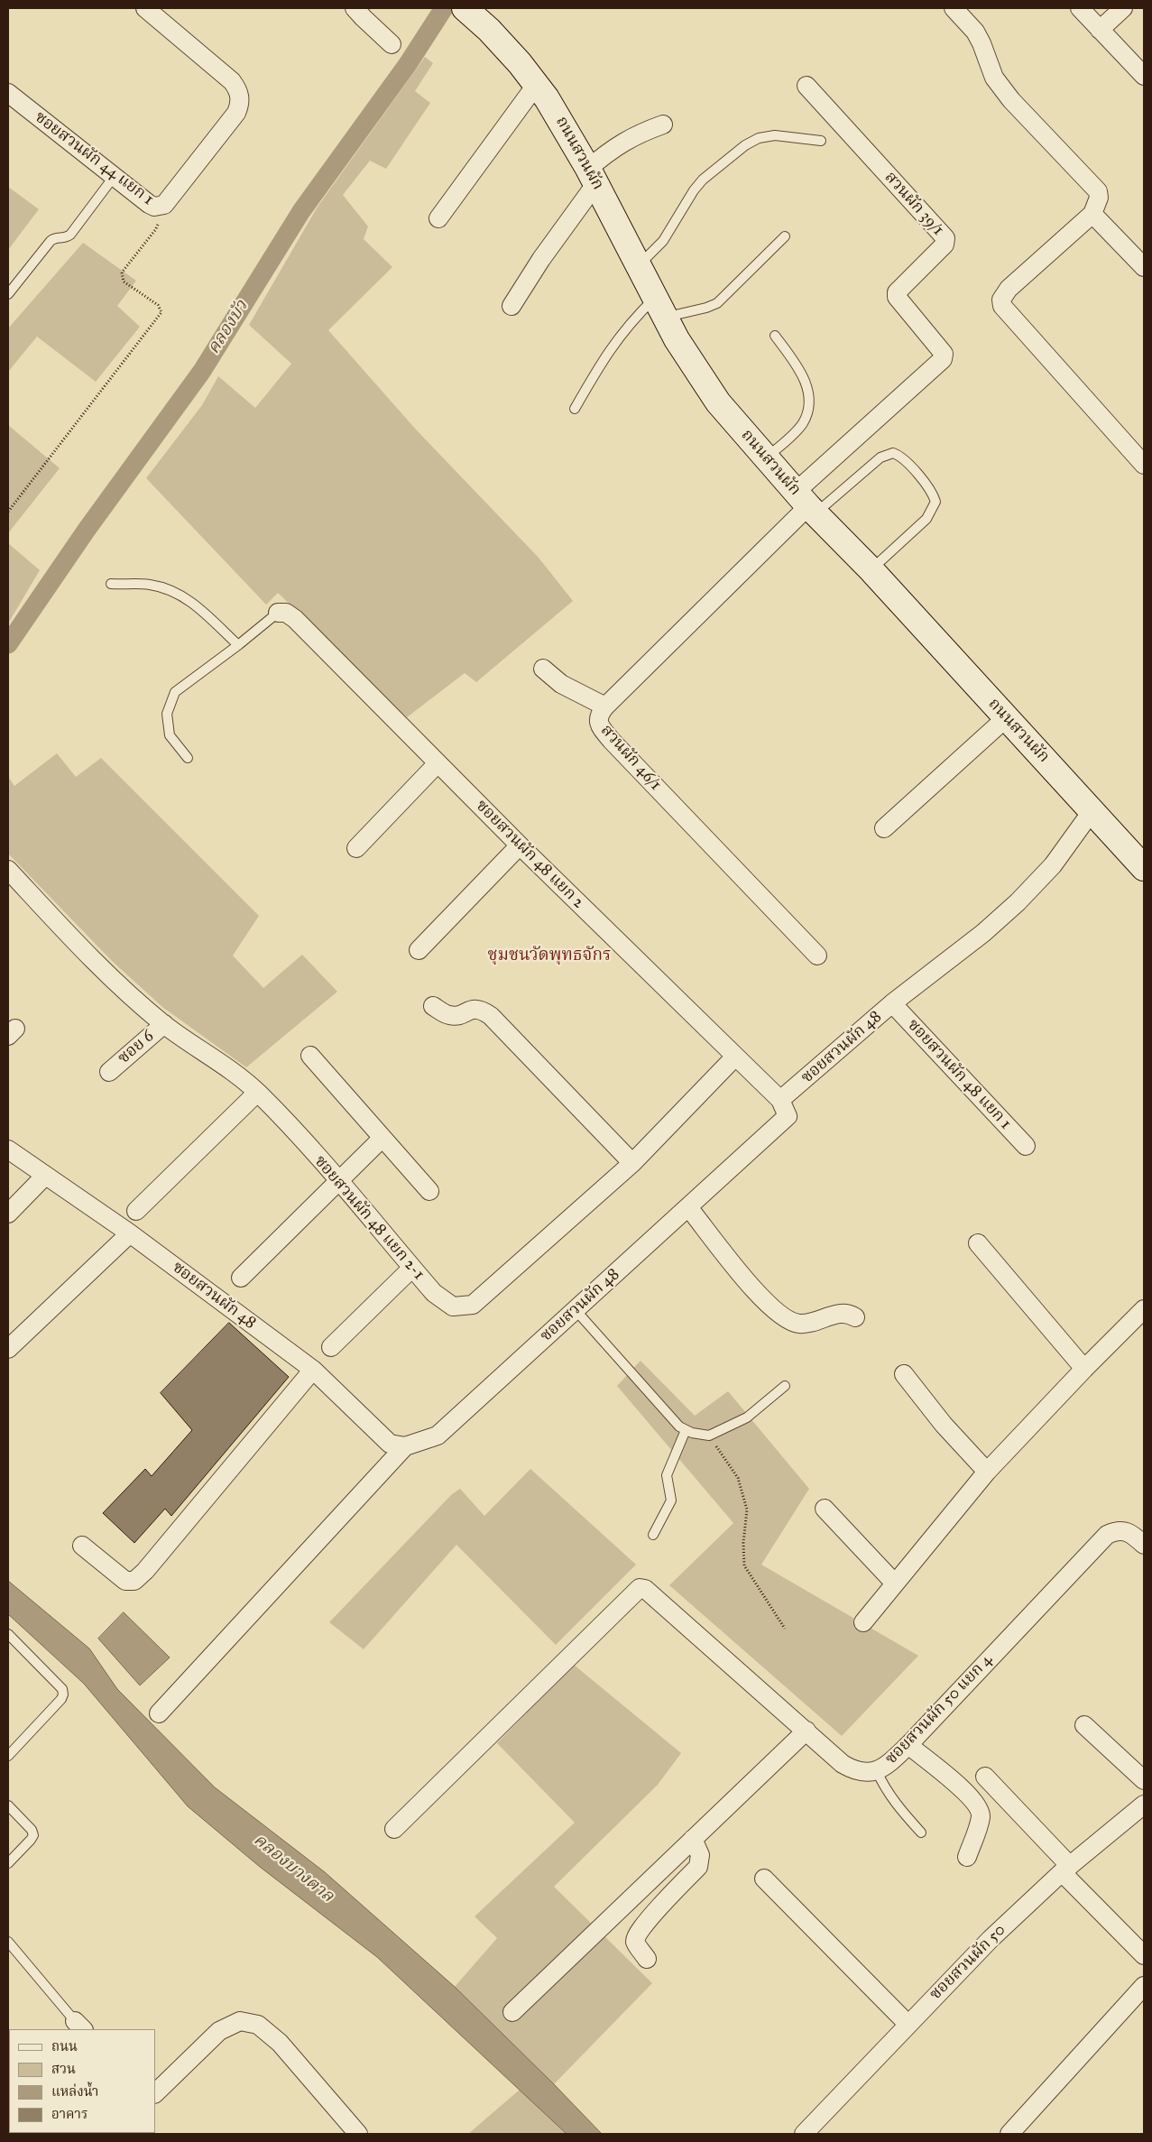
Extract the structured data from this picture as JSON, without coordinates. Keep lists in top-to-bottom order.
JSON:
{
  "streets": {
    "street": [
      "ถนนสวนผัก",
      "ซอยสวนผัก 44 แยก 1",
      "สวนผัก 39/1",
      "สวนผัก 46/1",
      "ซอยสวนผัก 48 แยก 2",
      "ซอย 6",
      "ซอยสวนผัก 48",
      "ซอยสวนผัก 48 แยก 1",
      "ซอยสวนผัก 48 แยก 2-1",
      "ซอยสวนผัก 50 แยก 4",
      "ซอยสวนผัก 50"
    ]
  },
  "crossings": [
    ["ถนนสวนผัก", "สวนผัก 39/1"],
    ["ถนนสวนผัก", "สวนผัก 46/1"],
    ["ถนนสวนผัก", "ซอยสวนผัก 48"],
    ["สวนผัก 39/1", "สวนผัก 46/1"],
    ["ซอยสวนผัก 48 แยก 2", "ซอยสวนผัก 48"],
    ["ซอยสวนผัก 48 แยก 2", "ซอยสวนผัก 48 แยก 2-1"],
    ["ซอย 6", "ซอยสวนผัก 48 แยก 2-1"],
    ["ซอยสวนผัก 48", "ซอยสวนผัก 48 แยก 1"]
  ],
  "districts": ["ชุมชนวัดพุทธจักร"],
  "water": ["คลองบัว", "คลองบางตาล"],
  "legend": [
    "ถนน",
    "สวน",
    "แหล่งน้ำ",
    "อาคาร"
  ]
}
